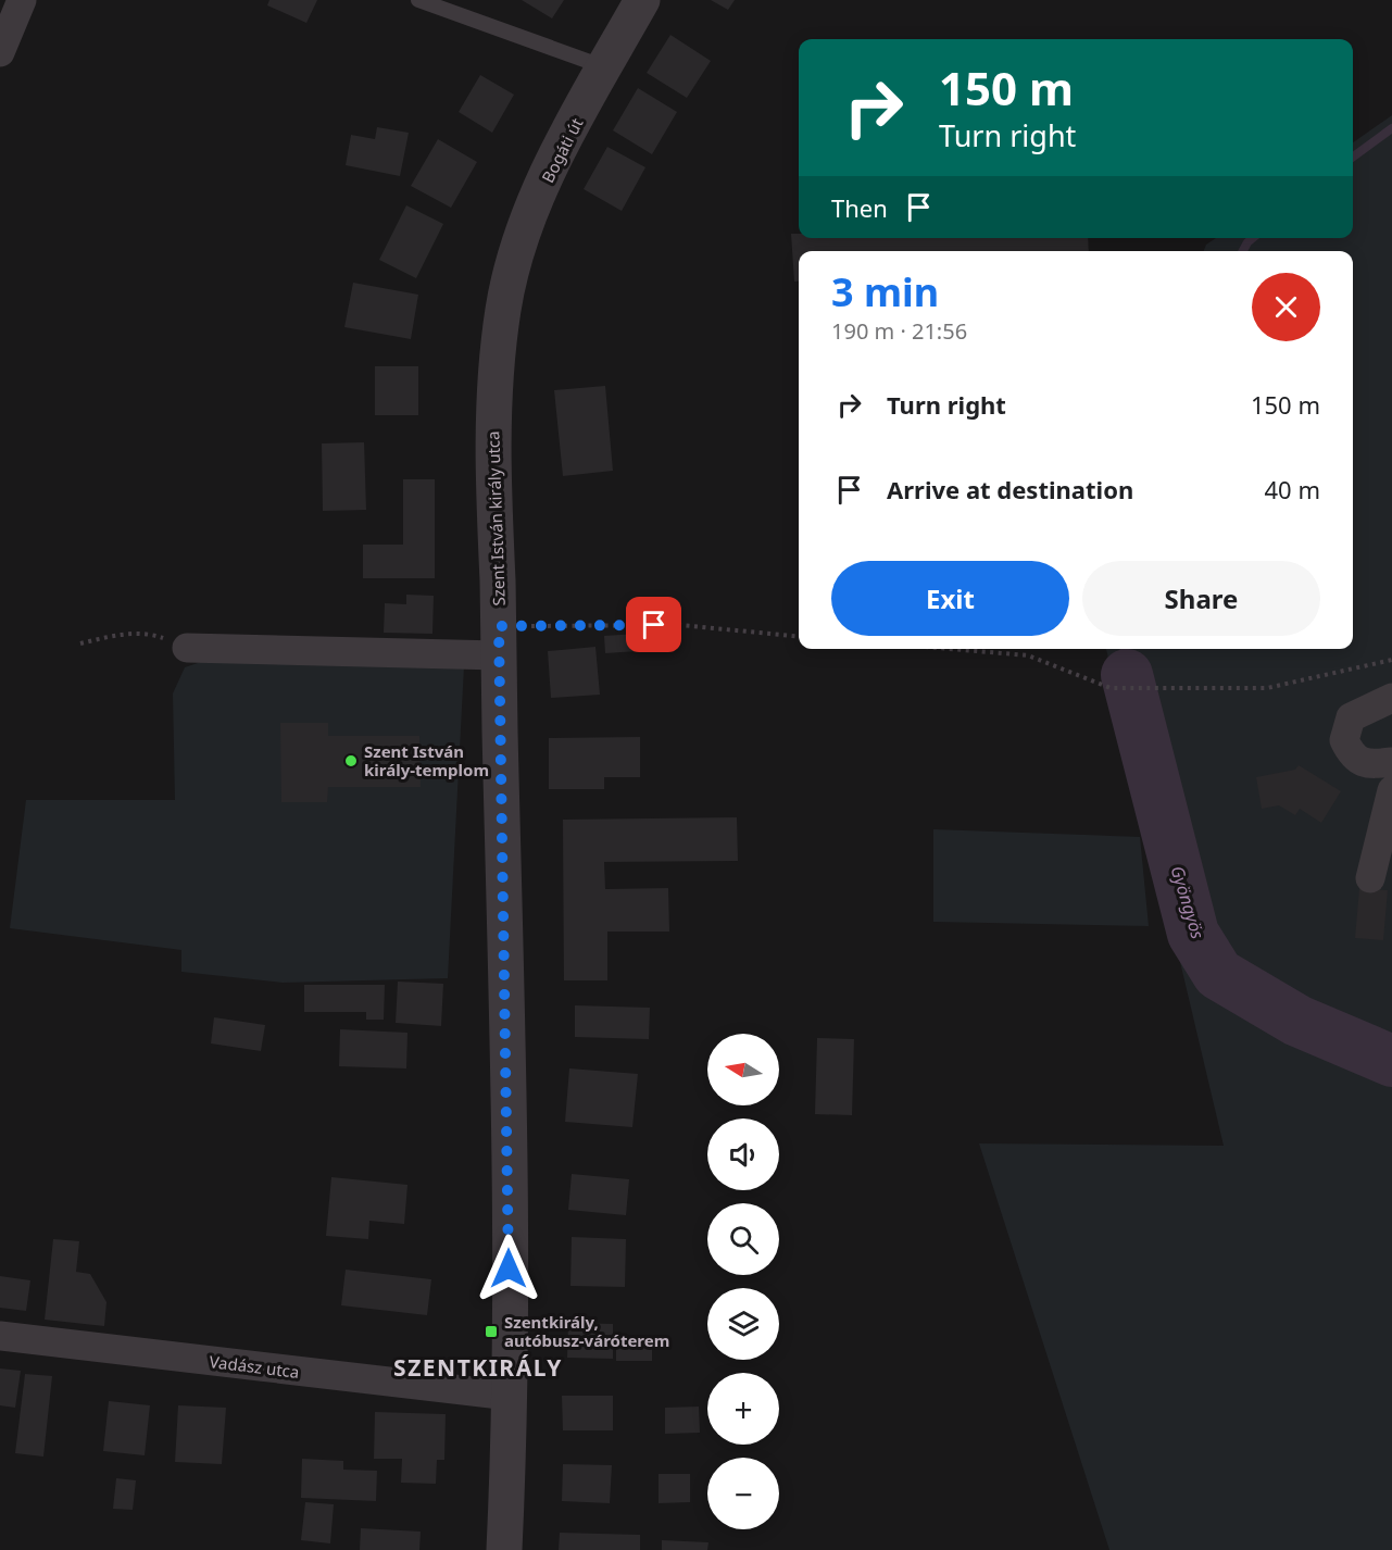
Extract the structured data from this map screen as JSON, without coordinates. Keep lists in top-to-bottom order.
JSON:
{
  "streets": {
    "street": ["Bogáti út", "Szent István király utca", "Vadász utca"]
  },
  "crossings": [
    ["Bogáti út", "Szent István király utca"],
    ["Szent István király utca", "Vadász utca"]
  ],
  "districts": ["SZENTKIRÁLY"],
  "water": ["Gyöngyös"],
  "places": {
    "other": ["Szent István király-templom"],
    "transit": ["Szentkirály, autóbusz-váróterem"]
  },
  "north": "left",
  "page": {
    "turn": ["150 m", "Turn right"],
    "then": "Then",
    "heading": ["3 min", "190 m · 21:56"],
    "list": [
      {
        "name": "Turn right",
        "value": "150 m"
      },
      {
        "name": "Arrive at destination",
        "value": "40 m"
      }
    ],
    "buttons": ["Exit", "Share"],
    "map_buttons": ["+", "−"]
  }
}
